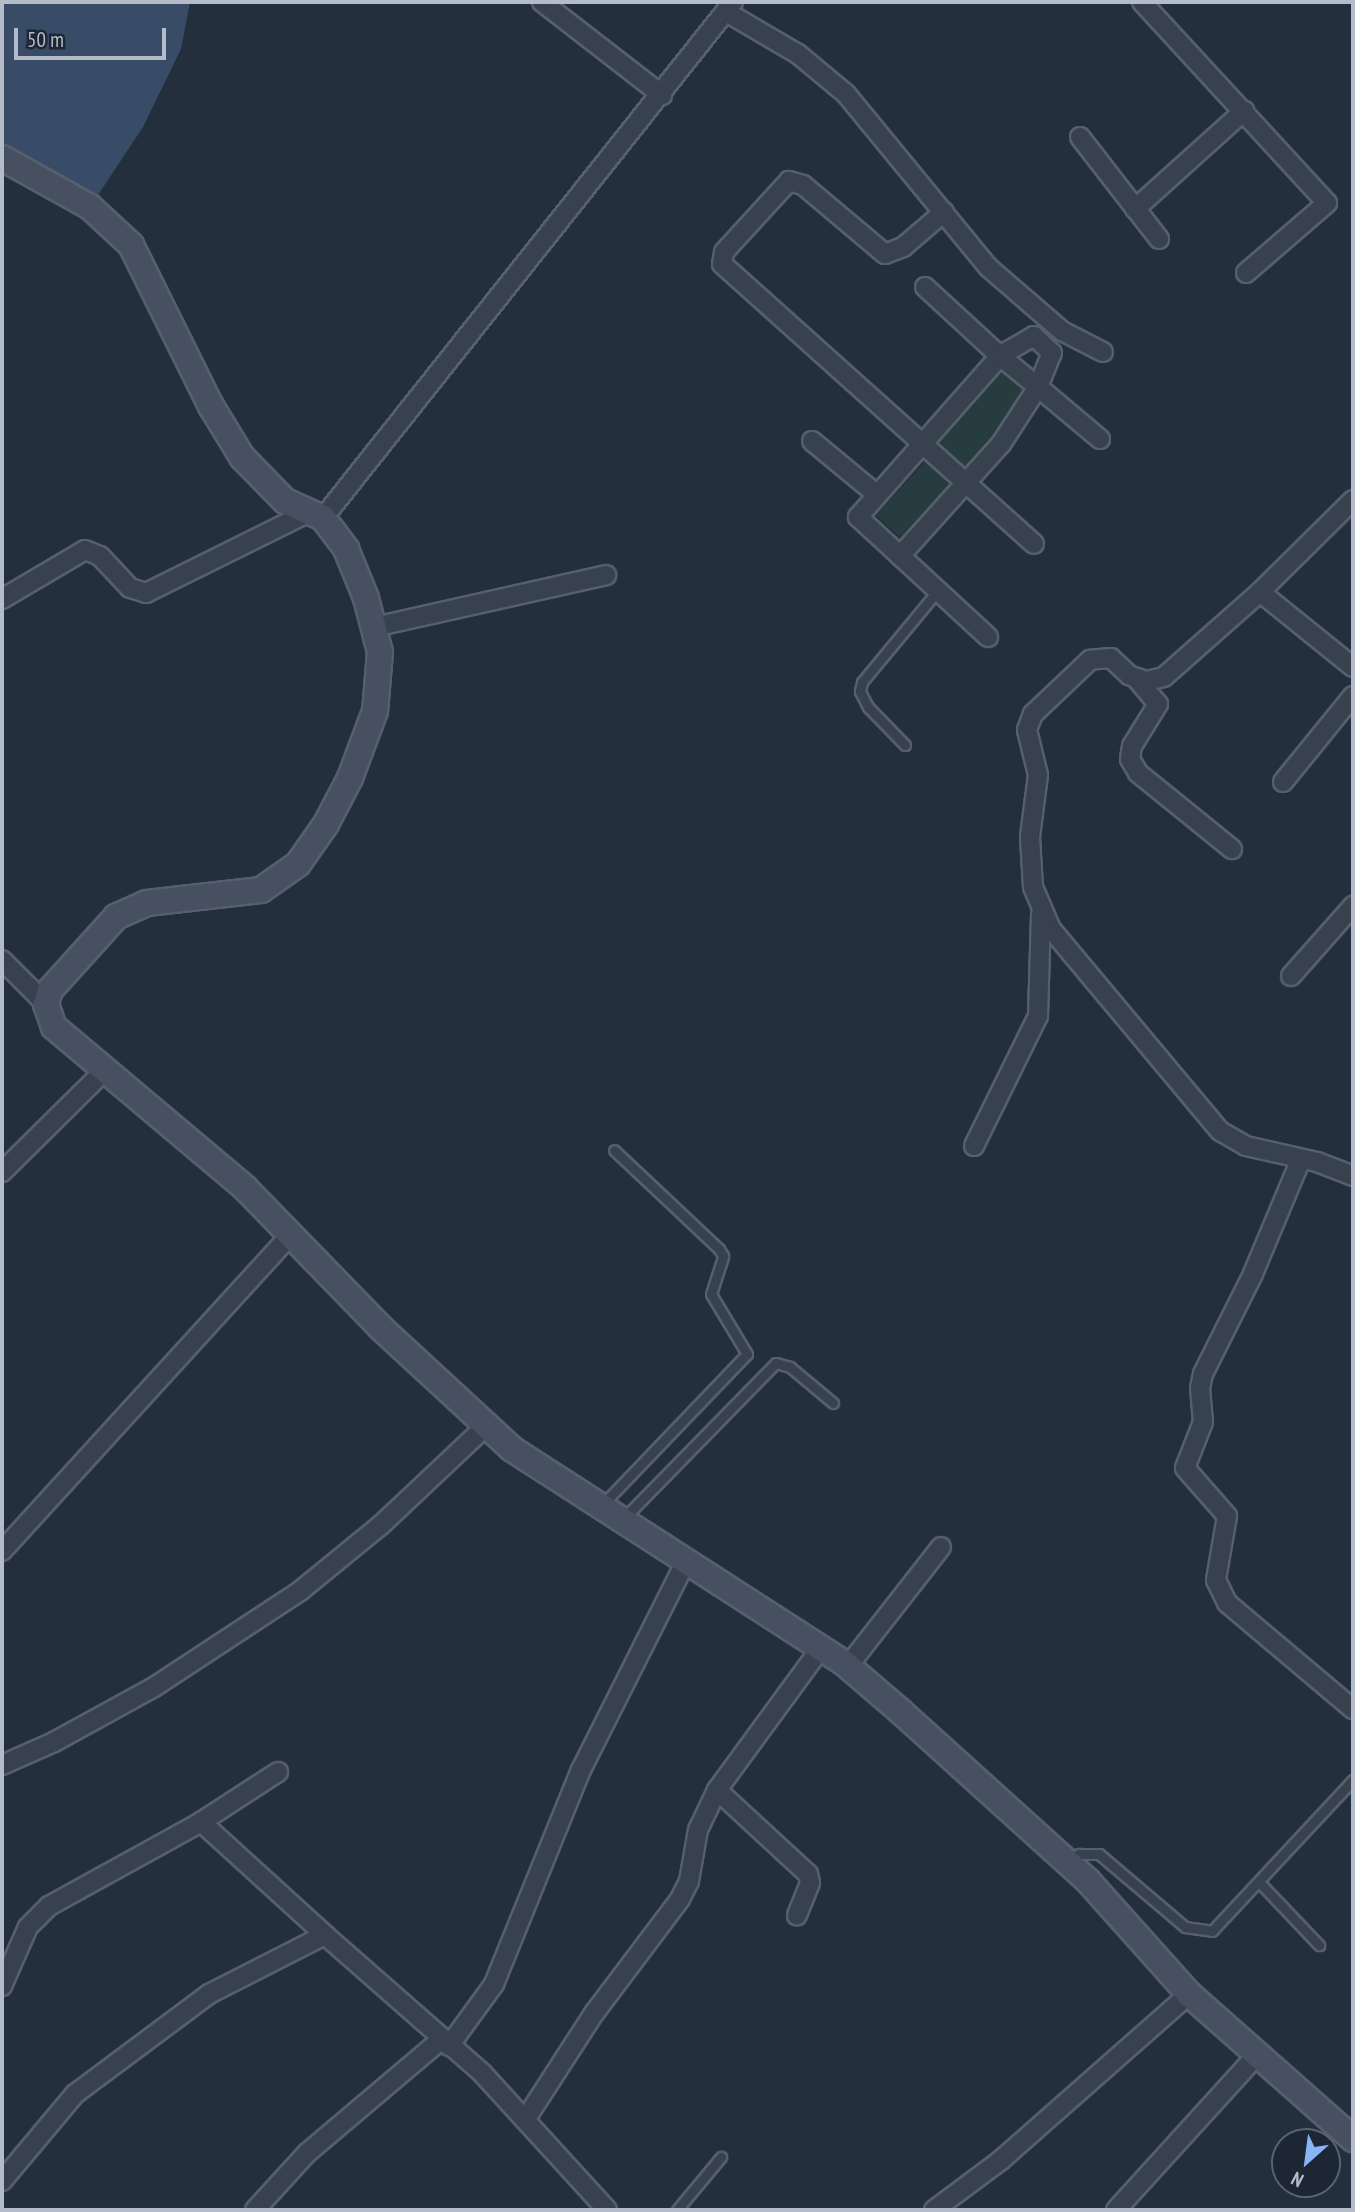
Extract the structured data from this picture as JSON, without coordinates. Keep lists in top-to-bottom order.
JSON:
{
  "scale_bar": "50 m",
  "north": "bottom left"
}
